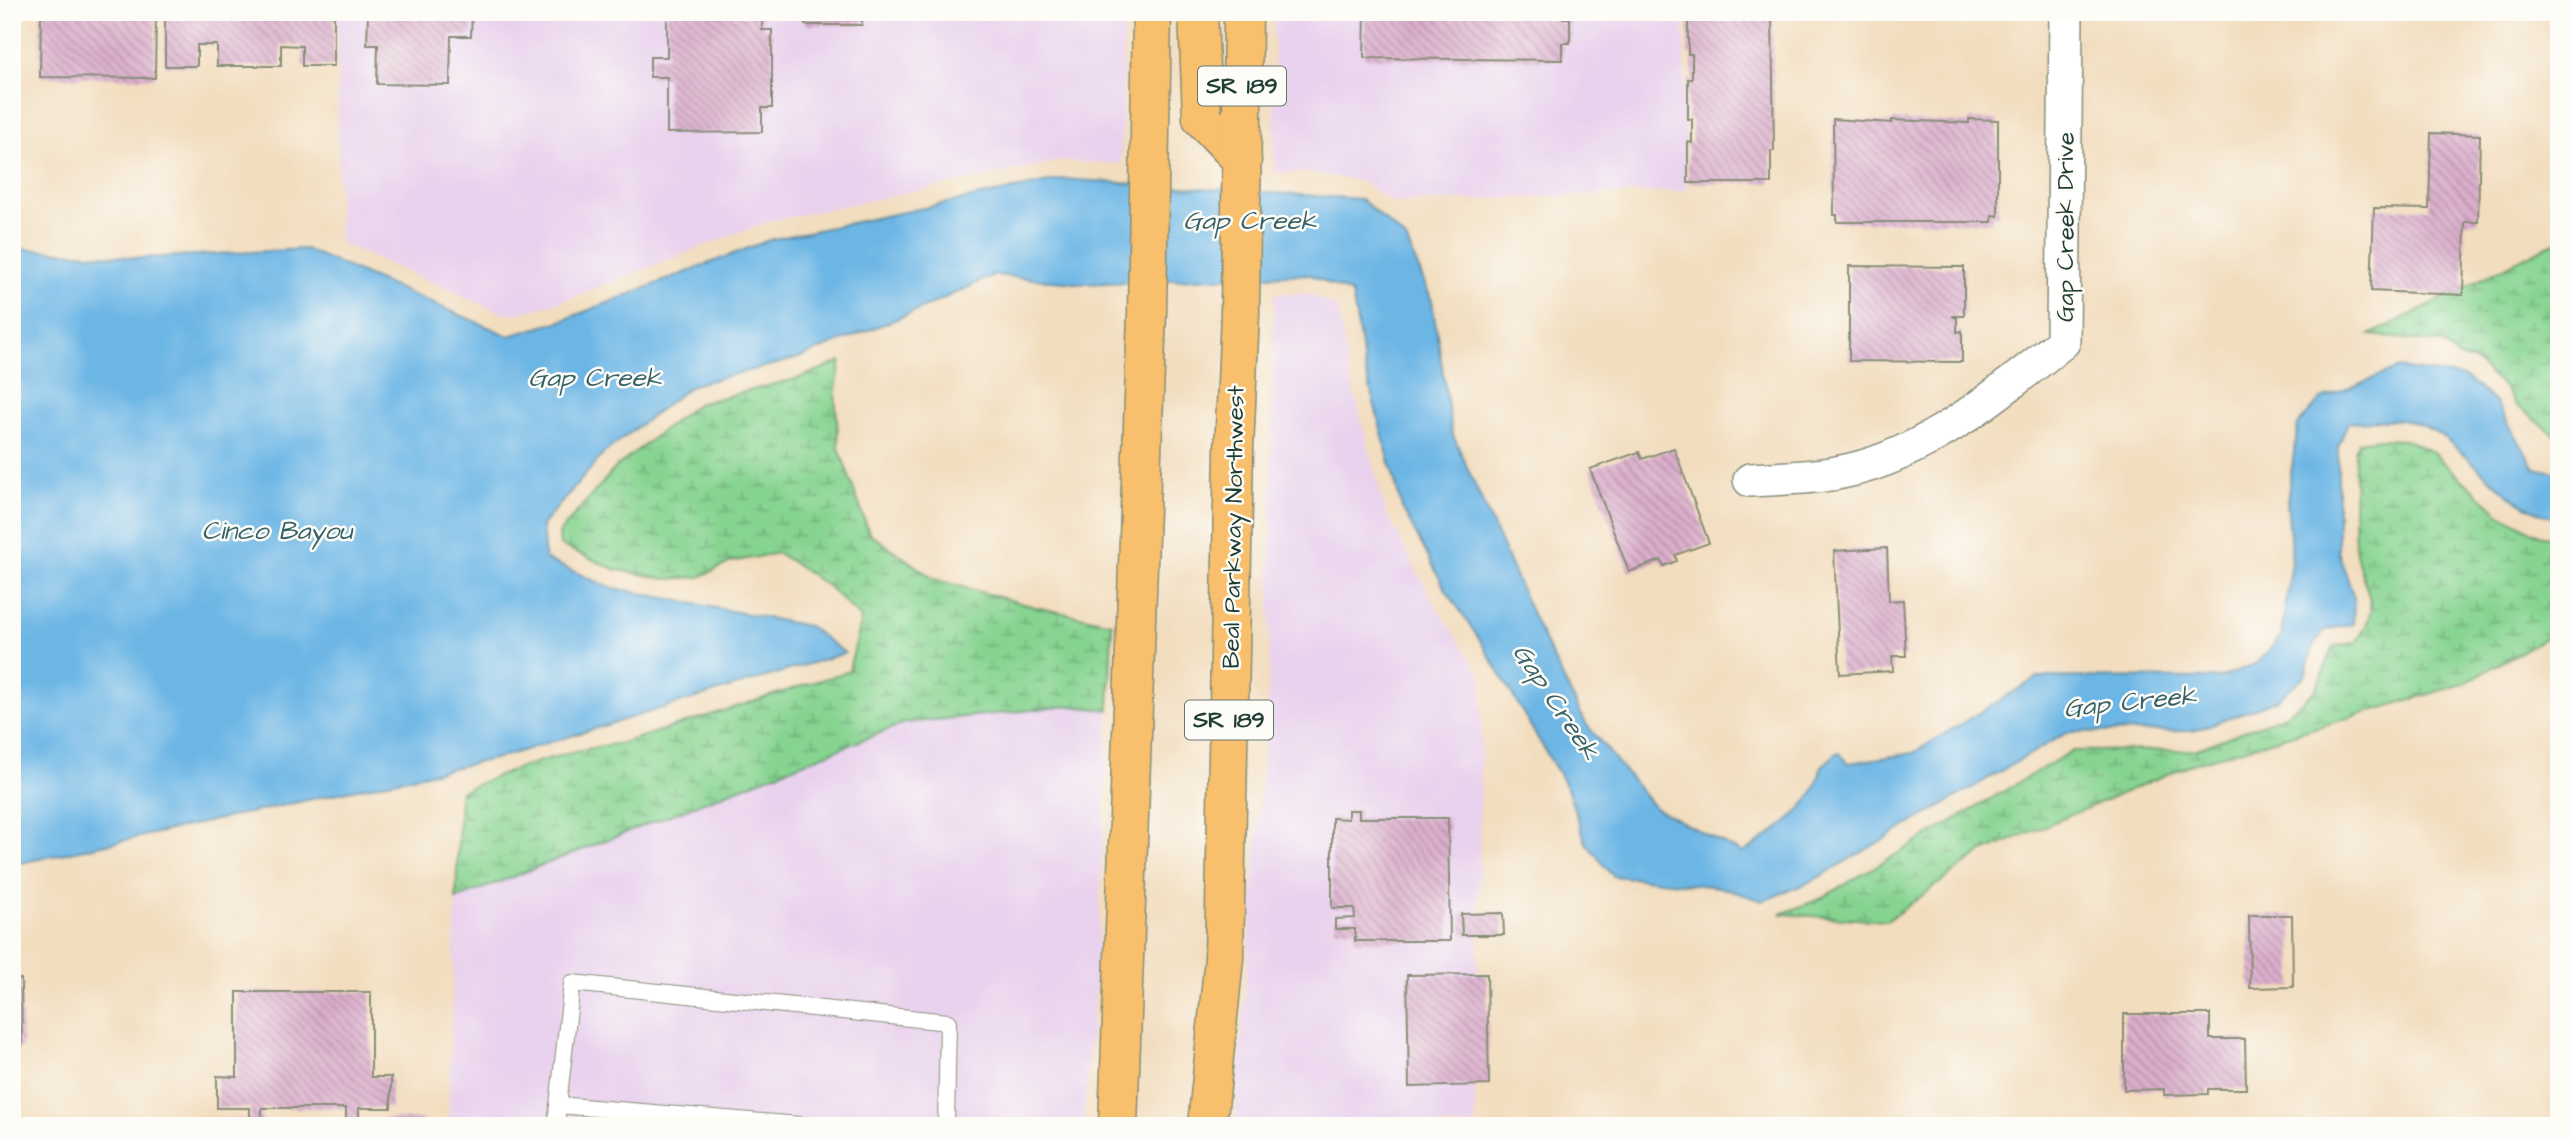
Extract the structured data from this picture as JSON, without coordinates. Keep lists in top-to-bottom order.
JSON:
{
  "streets": {
    "main road": ["SR 189", "Beal Parkway Northwest"],
    "street": ["Gap Creek Drive"]
  },
  "water": ["Gap Creek", "Cinco Bayou"]
}
